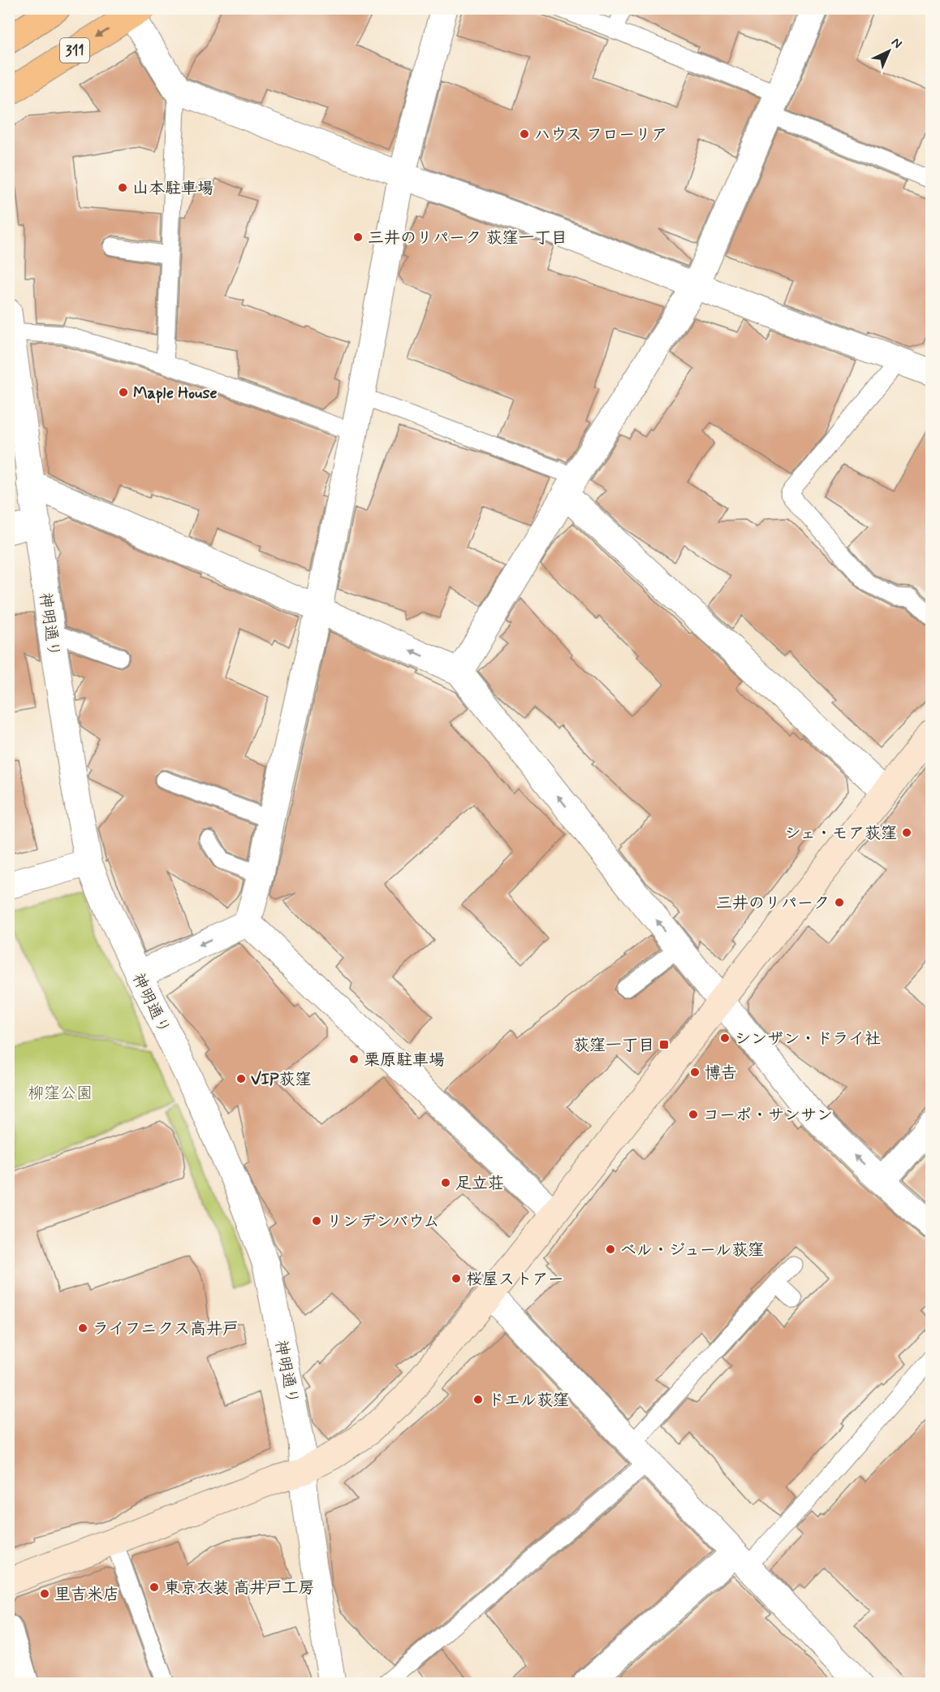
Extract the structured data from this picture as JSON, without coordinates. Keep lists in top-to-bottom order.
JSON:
{
  "streets": {
    "main road": ["311"],
    "street": ["神明通り"]
  },
  "parks": ["柳窪公園"],
  "places": {
    "other": [
      "ハウス フローリア",
      "山本駐車場",
      "三井のリパーク 荻窪一丁目",
      "Maple House",
      "シェ・モア荻窪",
      "三井のリパーク",
      "シンザン・ドライ社",
      "栗原駐車場",
      "博𠮷",
      "VIP荻窪",
      "コーポ・サンサン",
      "足立荘",
      "リンデンバウム",
      "ベル・ジュール荻窪",
      "桜屋ストアー",
      "ライフニクス高井戸",
      "ドエル荻窪",
      "東京衣装 高井戸工房",
      "里吉米店"
    ],
    "transit": ["荻窪一丁目"]
  },
  "north": "top right"
}
